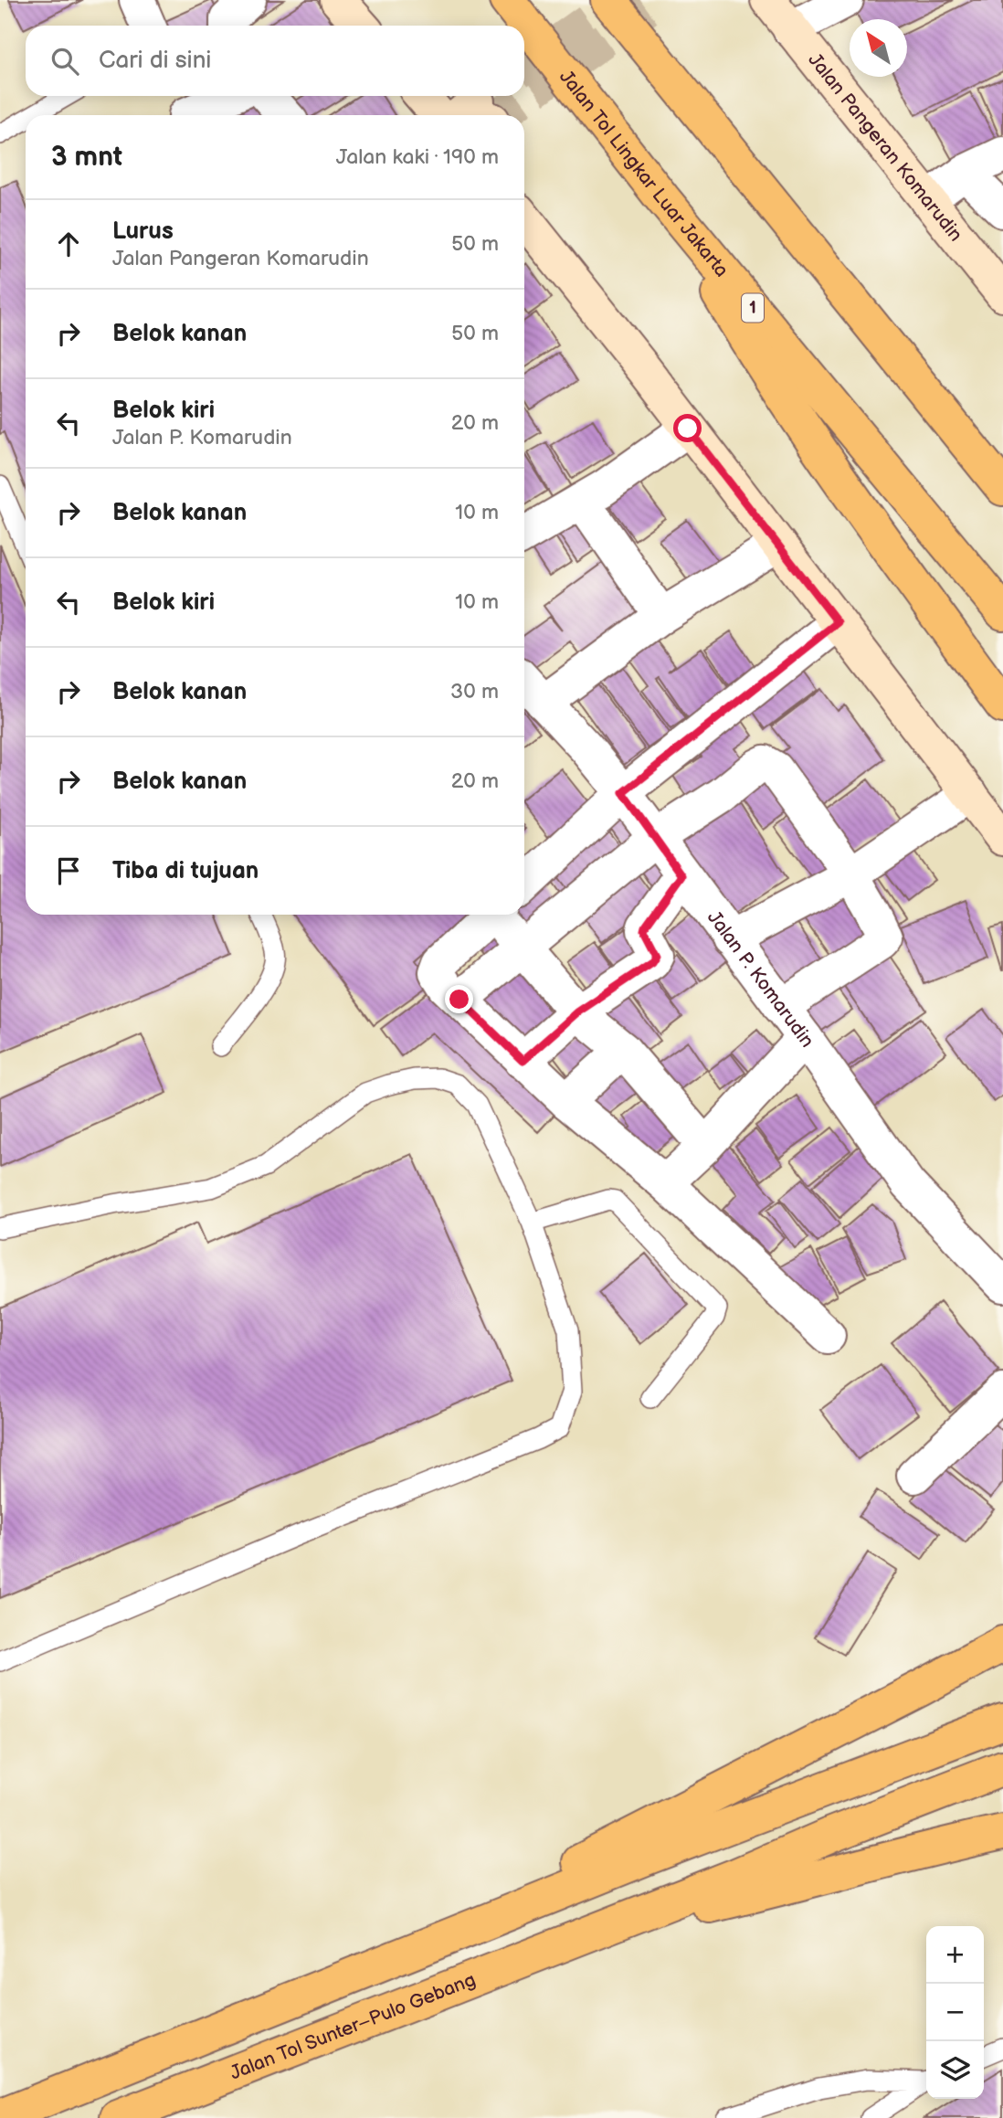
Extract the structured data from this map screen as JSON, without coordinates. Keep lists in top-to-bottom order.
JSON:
{
  "streets": {
    "highway": ["Jalan Tol Lingkar Luar Jakarta", "1", "Jalan Tol Sunter–Pulo Gebang"],
    "street": ["Jalan Pangeran Komarudin", "Jalan P. Komarudin"]
  },
  "north": "top left",
  "page": {
    "search": "Cari di sini",
    "heading": ["3 mnt", "Jalan kaki · 190 m"],
    "list": [
      ["Lurus", "Jalan Pangeran Komarudin", "50 m"],
      ["Belok kanan", "50 m"],
      ["Belok kiri", "Jalan P. Komarudin", "20 m"],
      ["Belok kanan", "10 m"],
      ["Belok kiri", "10 m"],
      ["Belok kanan", "30 m"],
      ["Belok kanan", "20 m"],
      "Tiba di tujuan"
    ],
    "map_buttons": ["+", "−"]
  }
}
